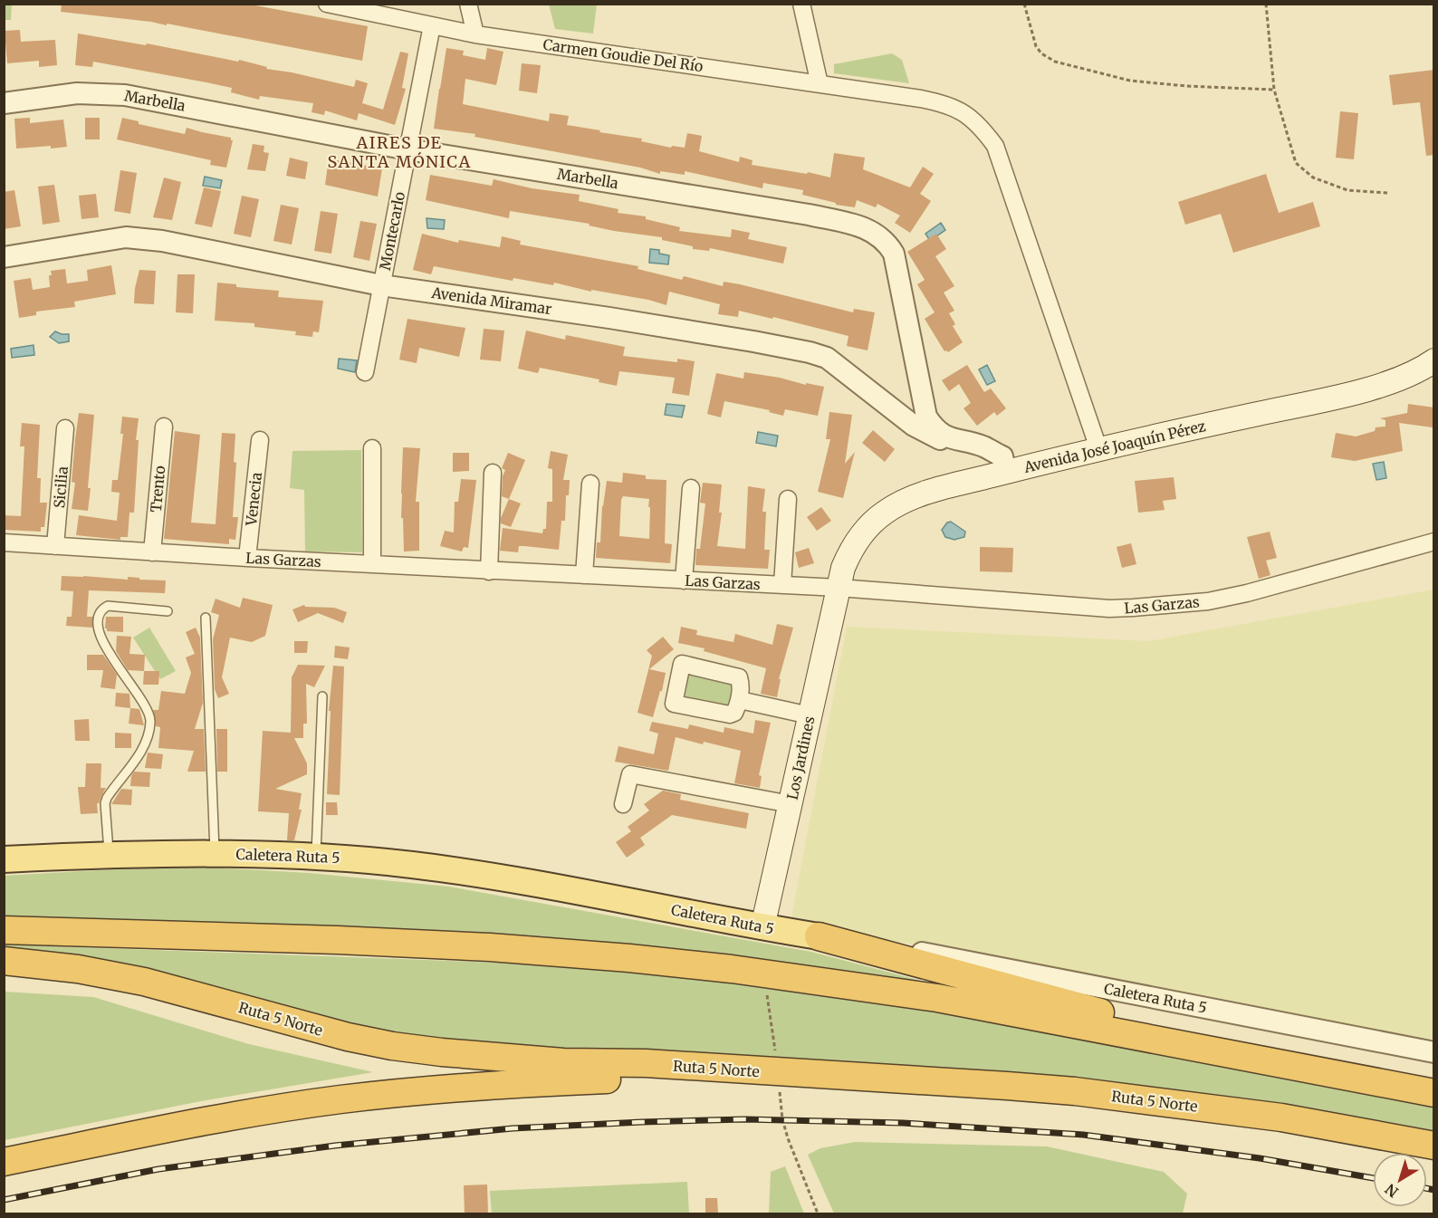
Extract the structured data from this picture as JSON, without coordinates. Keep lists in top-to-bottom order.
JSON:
{
  "streets": {
    "highway": ["Ruta 5 Norte"],
    "main road": ["Avenida José Joaquín Pérez", "Los Jardines", "Caletera Ruta 5"],
    "street": [
      "Carmen Goudie Del Río",
      "Marbella",
      "Montecarlo",
      "Avenida Miramar",
      "Sicilia",
      "Trento",
      "Venecia",
      "Las Garzas"
    ]
  },
  "crossings": [
    ["Carmen Goudie Del Río", "Montecarlo"],
    ["Carmen Goudie Del Río", "Avenida José Joaquín Pérez"],
    ["Marbella", "Montecarlo"],
    ["Marbella", "Avenida Miramar"],
    ["Marbella", "Avenida José Joaquín Pérez"],
    ["Montecarlo", "Avenida Miramar"],
    ["Avenida José Joaquín Pérez", "Las Garzas"],
    ["Avenida José Joaquín Pérez", "Los Jardines"],
    ["Sicilia", "Las Garzas"],
    ["Trento", "Las Garzas"],
    ["Venecia", "Las Garzas"],
    ["Las Garzas", "Los Jardines"],
    ["Los Jardines", "Caletera Ruta 5"]
  ],
  "districts": ["AIRES DE SANTA MÓNICA"],
  "north": "bottom left"
}
